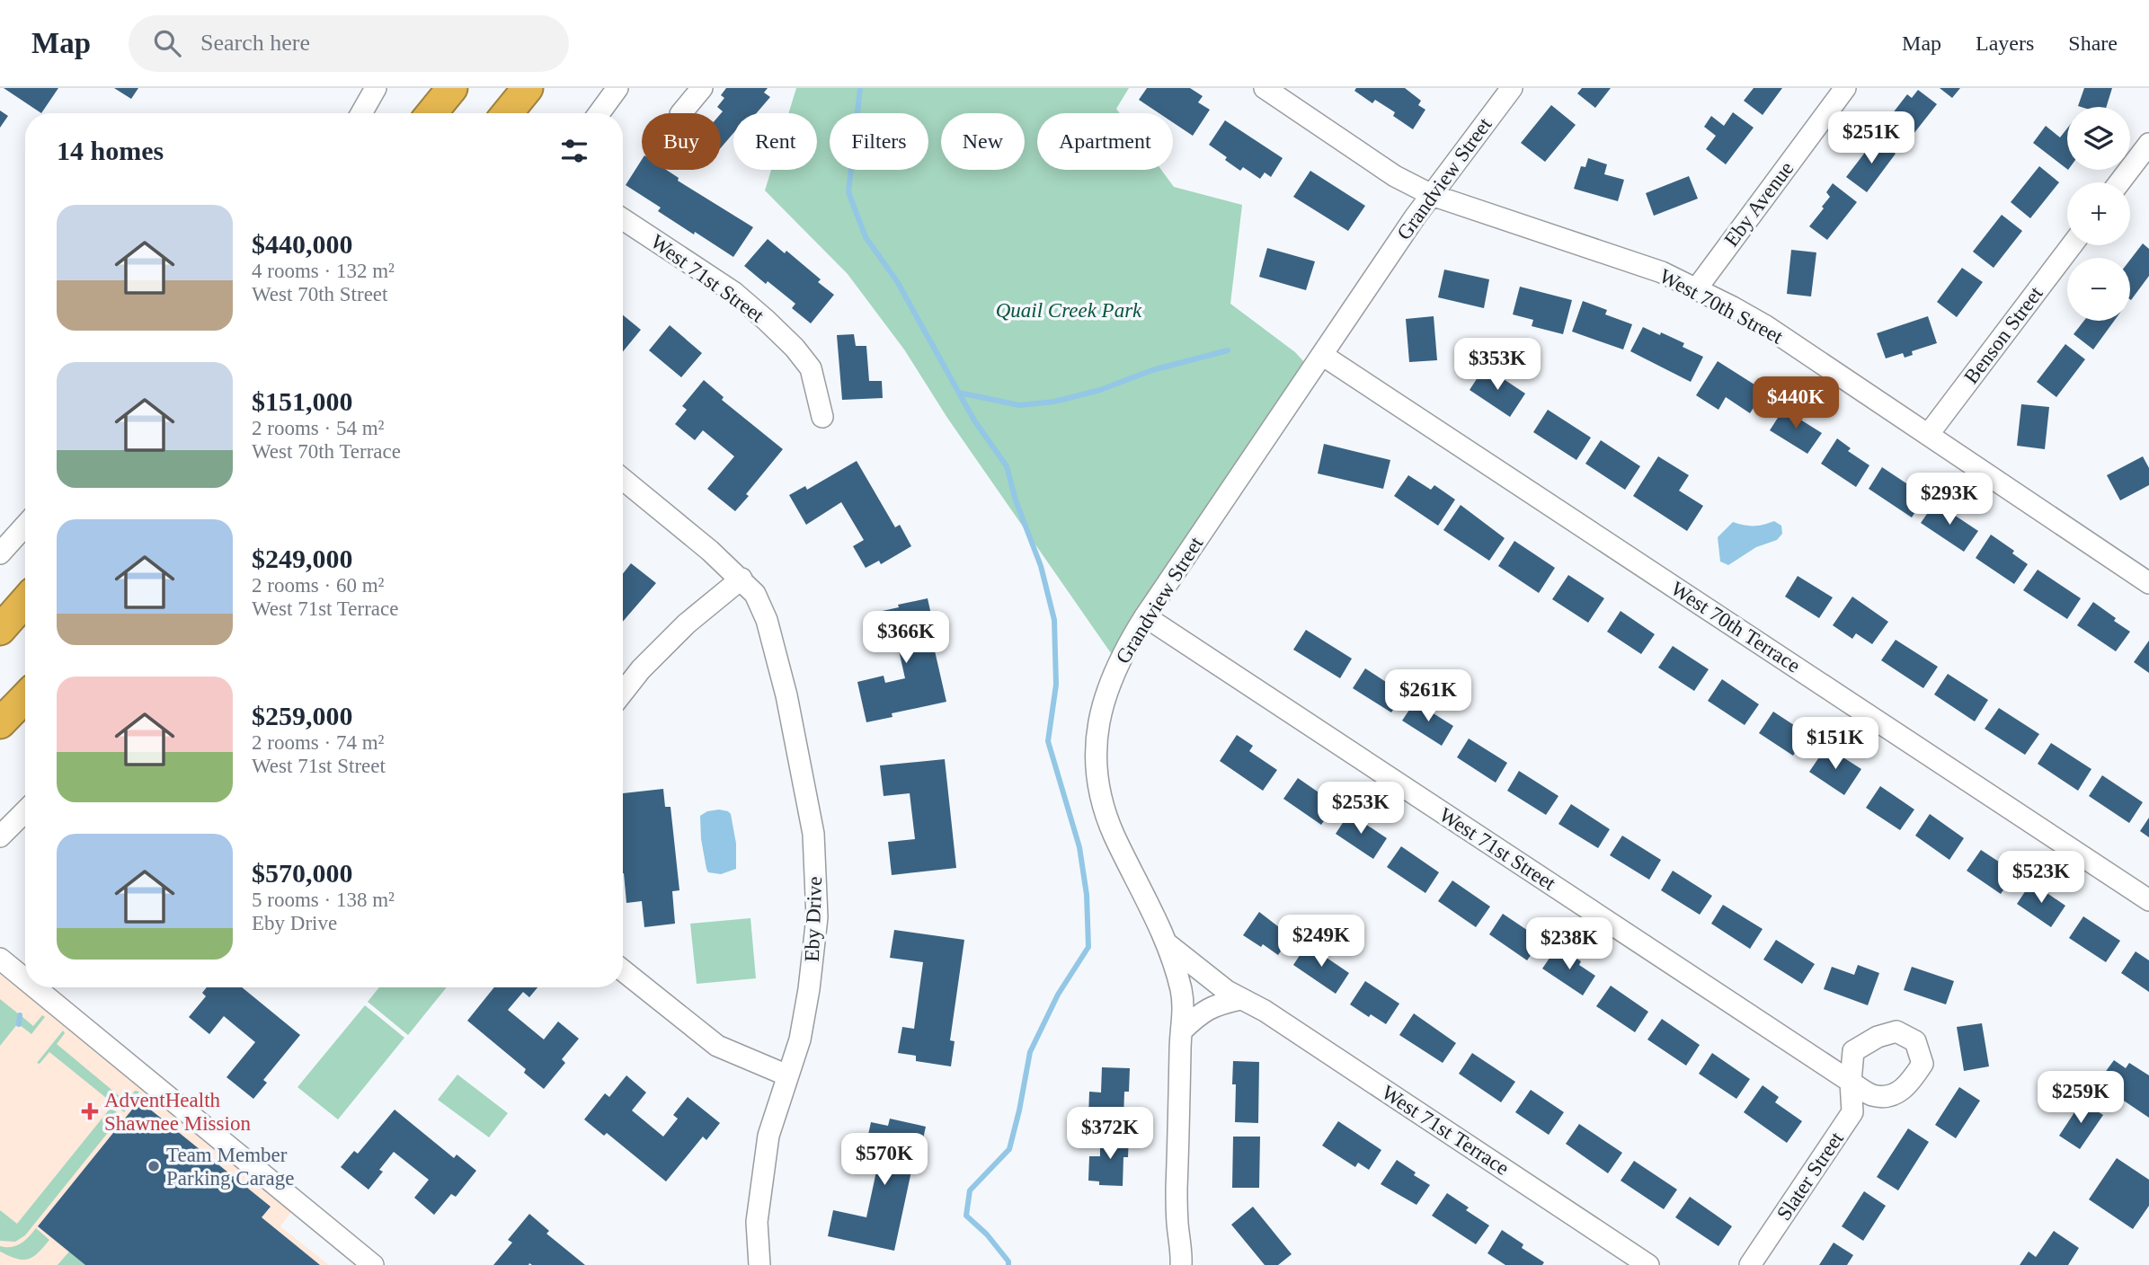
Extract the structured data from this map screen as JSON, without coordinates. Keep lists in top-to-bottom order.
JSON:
{
  "streets": {
    "street": [
      "Grandview Street",
      "Eby Avenue",
      "West 71st Street",
      "West 70th Street",
      "Benson Street",
      "West 70th Terrace",
      "Eby Drive",
      "West 71st Terrace",
      "Slater Street"
    ]
  },
  "crossings": [
    ["Grandview Street", "West 71st Street"],
    ["Grandview Street", "West 70th Street"],
    ["Grandview Street", "West 70th Terrace"],
    ["Grandview Street", "West 71st Terrace"],
    ["Eby Avenue", "West 70th Street"],
    ["West 71st Street", "Slater Street"],
    ["West 70th Street", "Benson Street"]
  ],
  "parks": ["Quail Creek Park"],
  "places": {
    "health": ["AdventHealth Shawnee Mission"],
    "other": ["Team Member Parking Carage"]
  },
  "page": {
    "header": "Map",
    "search": "Search here",
    "nav": ["Map", "Layers", "Share"],
    "map_buttons": ["+", "−"],
    "price": [
      "$251K",
      "$353K",
      "$440K",
      "$293K",
      "$366K",
      "$261K",
      "$151K",
      "$253K",
      "$523K",
      "$249K",
      "$238K",
      "$259K",
      "$372K",
      "$570K"
    ],
    "chip": [
      "Buy",
      "Rent",
      "Filters",
      "New",
      "Apartment"
    ],
    "heading": "14 homes",
    "list": [
      {
        "name": "$440,000",
        "note": "4 rooms · 132 m² · West 70th Street"
      },
      {
        "name": "$151,000",
        "note": "2 rooms · 54 m² · West 70th Terrace"
      },
      {
        "name": "$249,000",
        "note": "2 rooms · 60 m² · West 71st Terrace"
      },
      {
        "name": "$259,000",
        "note": "2 rooms · 74 m² · West 71st Street"
      },
      {
        "name": "$570,000",
        "note": "5 rooms · 138 m² · Eby Drive"
      }
    ]
  }
}
